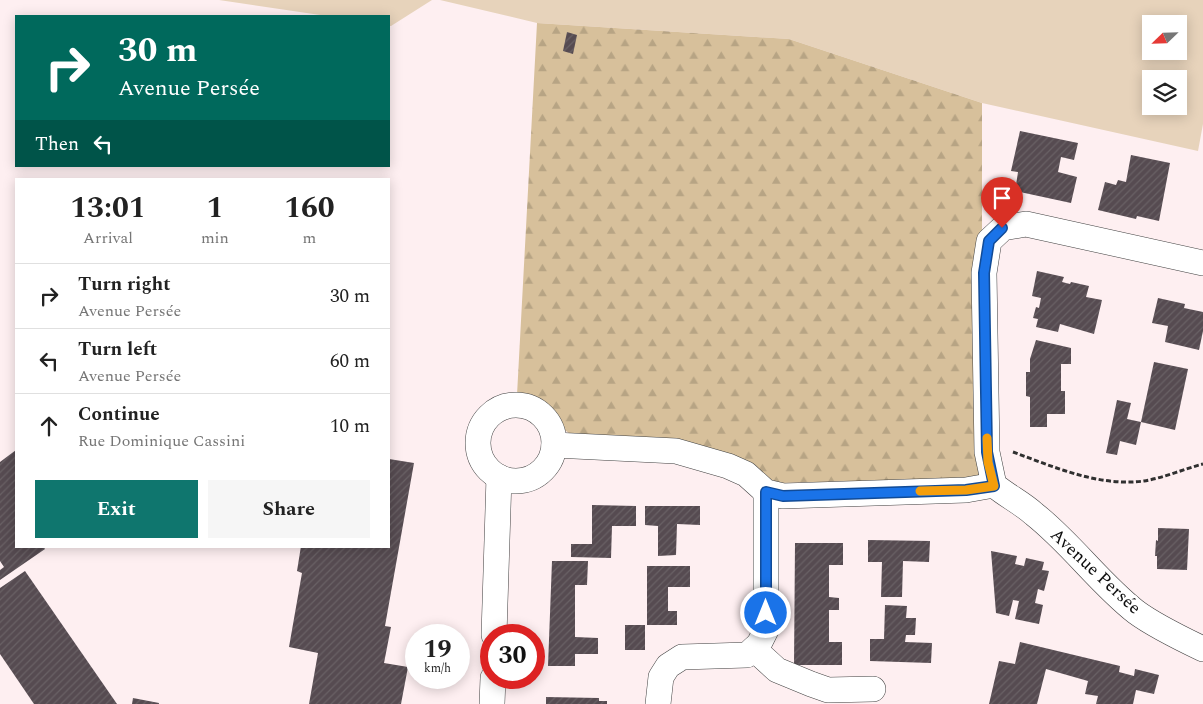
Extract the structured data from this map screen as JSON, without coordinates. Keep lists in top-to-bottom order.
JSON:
{
  "streets": {
    "street": ["Avenue Persée"]
  },
  "north": "bottom left",
  "page": {
    "turn": ["30 m", "Avenue Persée"],
    "then": "Then",
    "eta": [
      "13:01",
      "Arrival",
      "1",
      "min",
      "160",
      "m"
    ],
    "list": [
      {
        "name": "Turn right",
        "note": "Avenue Persée",
        "value": "30 m"
      },
      {
        "name": "Turn left",
        "note": "Avenue Persée",
        "value": "60 m"
      },
      {
        "name": "Continue",
        "note": "Rue Dominique Cassini",
        "value": "10 m"
      }
    ],
    "buttons": ["Exit", "Share"],
    "speed": "19 km/h",
    "limit": "30"
  }
}
